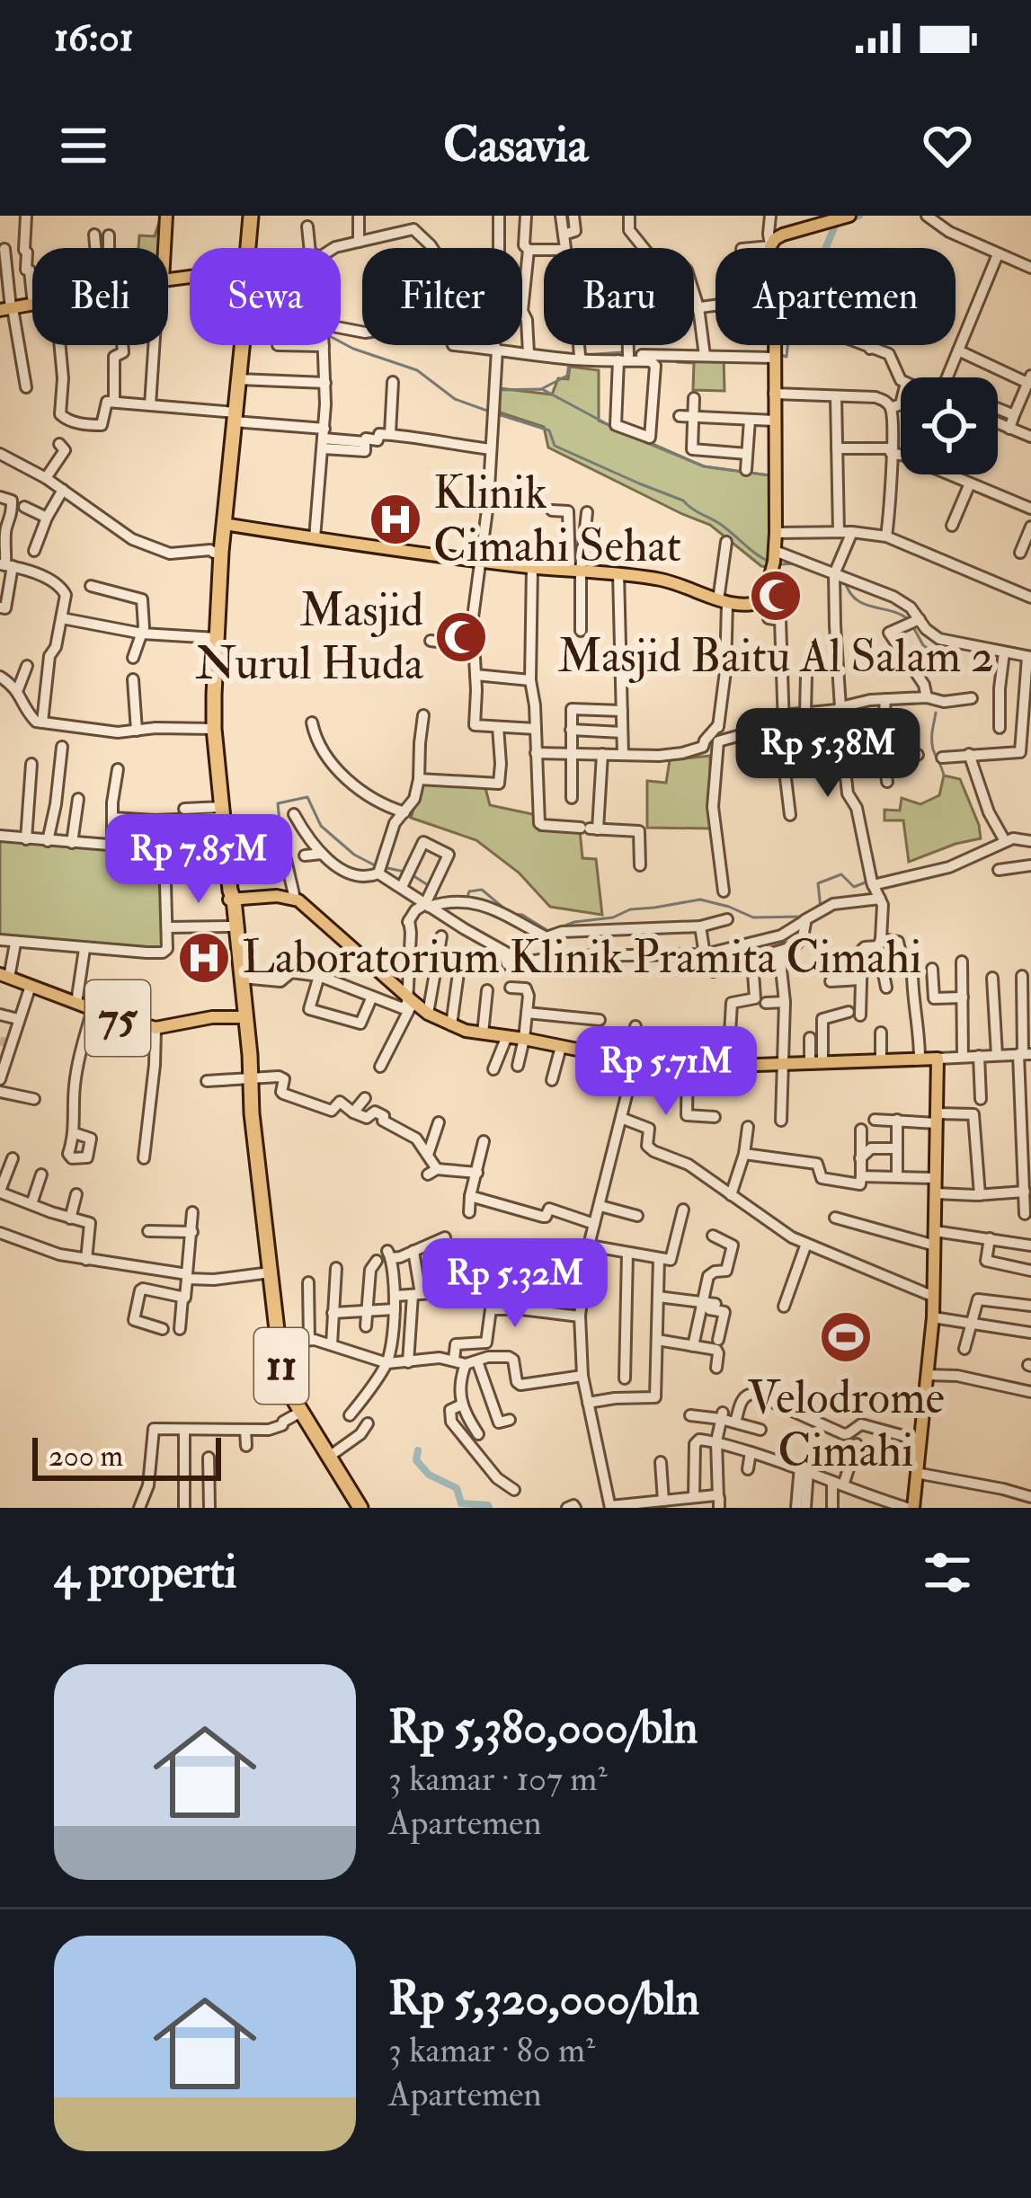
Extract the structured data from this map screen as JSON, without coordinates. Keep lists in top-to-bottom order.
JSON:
{
  "streets": {
    "highway": ["11"],
    "main road": ["75"]
  },
  "crossings": [
    ["75", "11"]
  ],
  "places": {
    "hospital": ["Klinik Cimahi Sehat", "Laboratorium Klinik Pramita Cimahi"],
    "mosque": ["Masjid Baitu Al Salam 2", "Masjid Nurul Huda"],
    "sports": ["Velodrome Cimahi"]
  },
  "scale_bar": "200 m",
  "page": {
    "status": "16:01",
    "header": "Casavia",
    "chip": [
      "Beli",
      "Sewa",
      "Filter",
      "Baru",
      "Apartemen"
    ],
    "price": [
      "Rp 5.38M",
      "Rp 7.85M",
      "Rp 5.71M",
      "Rp 5.32M"
    ],
    "scale": "200 m",
    "heading": "4 properti",
    "list": [
      {
        "name": "Rp 5,380,000/bln",
        "note": "3 kamar · 107 m² · Apartemen"
      },
      {
        "name": "Rp 5,320,000/bln",
        "note": "3 kamar · 80 m² · Apartemen"
      }
    ]
  }
}
